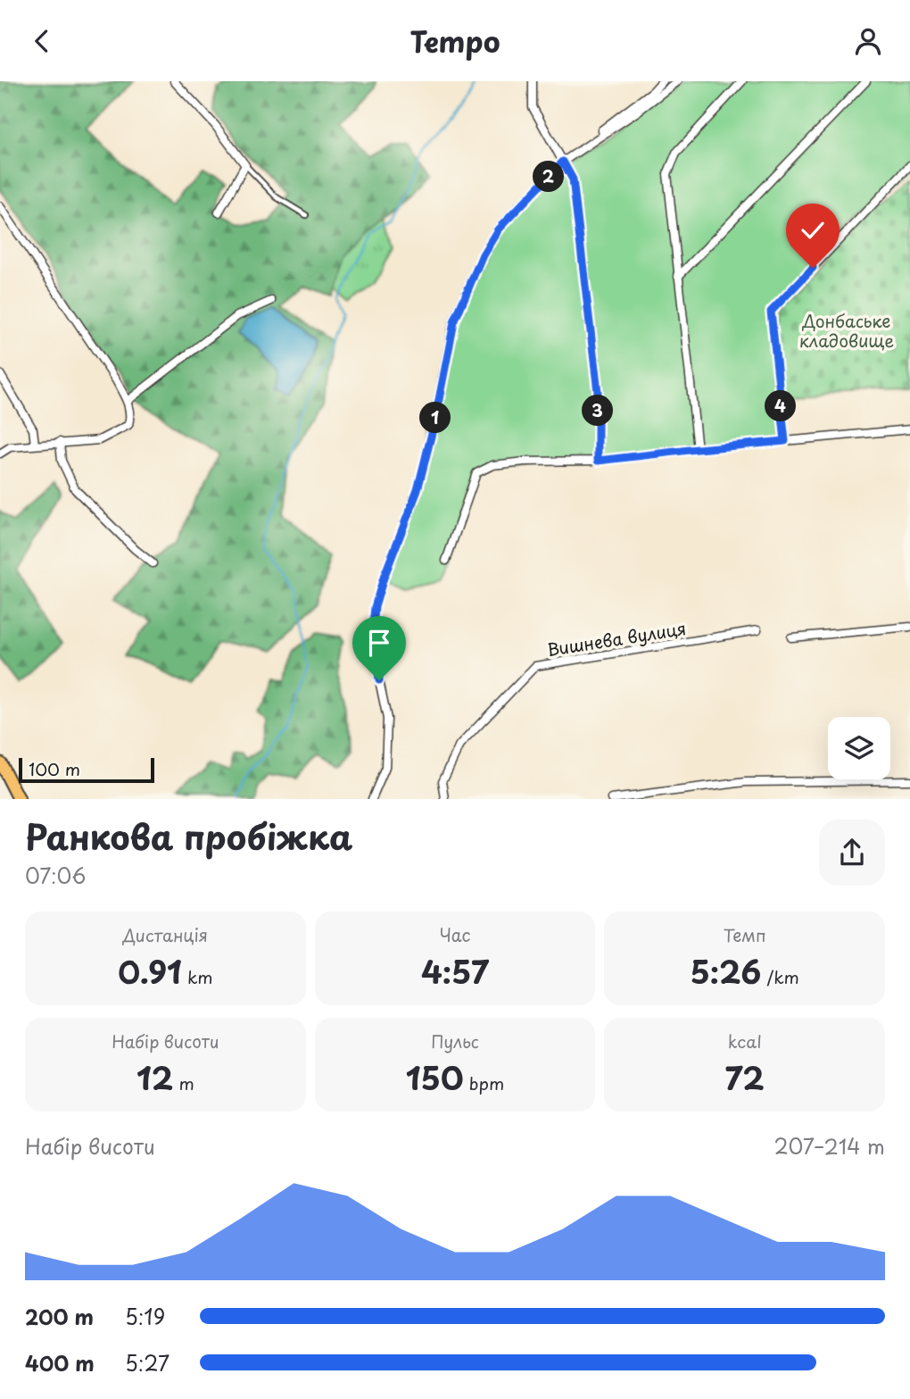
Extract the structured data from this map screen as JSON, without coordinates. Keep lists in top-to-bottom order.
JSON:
{
  "streets": {
    "street": ["Вишнева вулиця"]
  },
  "parks": ["Донбаське кладовище"],
  "scale_bar": "100 m",
  "page": {
    "header": "Tempo",
    "pins": [
      "2",
      "4",
      "3",
      "1"
    ],
    "scale": "100 m",
    "heading": ["Ранкова пробіжка", "07:06"],
    "stats": [
      ["Дистанція", "0.91 km"],
      ["Час", "4:57"],
      ["Темп", "5:26 /km"],
      ["Набір висоти", "12 m"],
      ["Пульс", "150 bpm"],
      ["kcal", "72"]
    ],
    "chart": ["Набір висоти", "207–214 m"],
    "list": [
      {
        "name": "200 m",
        "note": "5:19"
      },
      {
        "name": "400 m",
        "note": "5:27"
      }
    ]
  }
}
